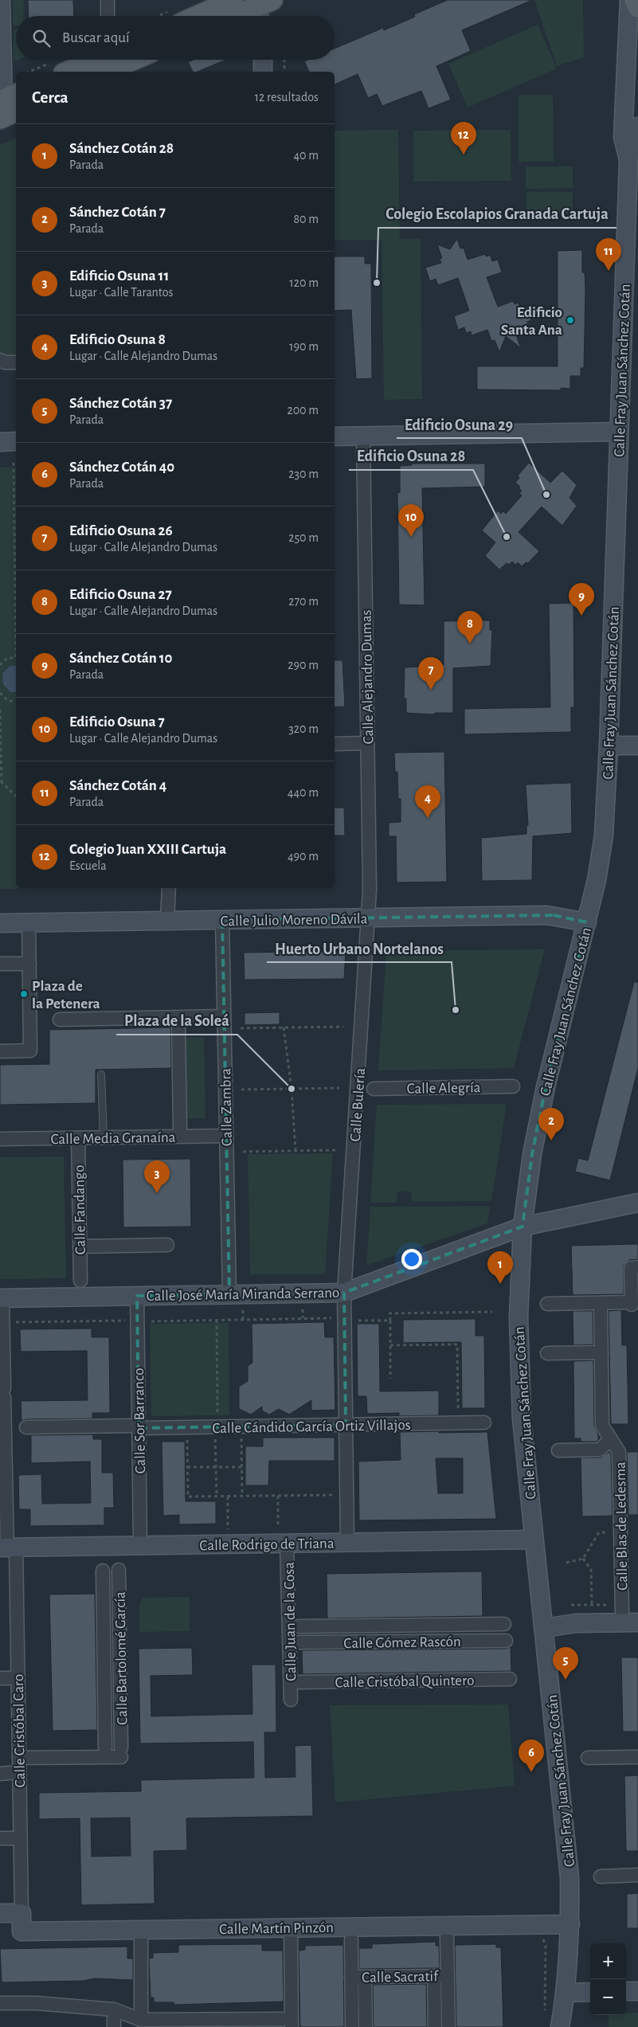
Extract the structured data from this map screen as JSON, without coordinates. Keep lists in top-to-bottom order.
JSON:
{
  "streets": {
    "main road": [
      "Calle Fray Juan Sánchez Cotán",
      "Calle Julio Moreno Dávila",
      "Calle José María Miranda Serrano",
      "Calle Rodrigo de Triana",
      "Calle Martín Pinzón"
    ],
    "street": [
      "Calle Alejandro Dumas",
      "Calle Alegría",
      "Calle Bulería",
      "Calle Zambra",
      "Calle Media Granaína",
      "Calle Fandango",
      "Calle Sor Barranco",
      "Calle Cándido García Ortiz Villajos",
      "Calle Blas de Ledesma",
      "Calle Juan de la Cosa",
      "Calle Gómez Rascón",
      "Calle Bartolomé García",
      "Calle Cristóbal Quintero",
      "Calle Cristóbal Caro",
      "Calle Sacratif"
    ]
  },
  "crossings": [
    ["Calle Fray Juan Sánchez Cotán", "Calle Julio Moreno Dávila"],
    ["Calle Fray Juan Sánchez Cotán", "Calle José María Miranda Serrano"],
    ["Calle Fray Juan Sánchez Cotán", "Calle Rodrigo de Triana"],
    ["Calle Fray Juan Sánchez Cotán", "Calle Martín Pinzón"],
    ["Calle Alejandro Dumas", "Calle Julio Moreno Dávila"],
    ["Calle Alejandro Dumas", "Calle Bulería"],
    ["Calle Julio Moreno Dávila", "Calle Bulería"],
    ["Calle Julio Moreno Dávila", "Calle Zambra"],
    ["Calle Bulería", "Calle José María Miranda Serrano"],
    ["Calle Zambra", "Calle Media Granaína"],
    ["Calle Zambra", "Calle José María Miranda Serrano"],
    ["Calle Media Granaína", "Calle Fandango"],
    ["Calle José María Miranda Serrano", "Calle Sor Barranco"],
    ["Calle José María Miranda Serrano", "Calle Cristóbal Caro"],
    ["Calle Sor Barranco", "Calle Cándido García Ortiz Villajos"],
    ["Calle Sor Barranco", "Calle Rodrigo de Triana"],
    ["Calle Rodrigo de Triana", "Calle Juan de la Cosa"],
    ["Calle Rodrigo de Triana", "Calle Cristóbal Caro"],
    ["Calle Bartolomé García", "Calle Cristóbal Caro"],
    ["Calle Cristóbal Caro", "Calle Martín Pinzón"]
  ],
  "places": [
    "Colegio Escolapios Granada Cartuja",
    "Edificio Santa Ana",
    "Edificio Osuna 29",
    "Edificio Osuna 28",
    "Plaza de la Petenera",
    "Huerto Urbano Nortelanos",
    "Plaza de la Soleá"
  ],
  "page": {
    "search": "Buscar aquí",
    "heading": ["Cerca", "12 resultados"],
    "pins": [
      "12",
      "11",
      "10",
      "9",
      "8",
      "7",
      "4",
      "2",
      "3",
      "1",
      "5",
      "6"
    ],
    "list": [
      {
        "mark": "1",
        "name": "Sánchez Cotán 28",
        "note": "Parada",
        "value": "40 m"
      },
      {
        "mark": "2",
        "name": "Sánchez Cotán 7",
        "note": "Parada",
        "value": "80 m"
      },
      {
        "mark": "3",
        "name": "Edificio Osuna 11",
        "note": "Lugar · Calle Tarantos",
        "value": "120 m"
      },
      {
        "mark": "4",
        "name": "Edificio Osuna 8",
        "note": "Lugar · Calle Alejandro Dumas",
        "value": "190 m"
      },
      {
        "mark": "5",
        "name": "Sánchez Cotán 37",
        "note": "Parada",
        "value": "200 m"
      },
      {
        "mark": "6",
        "name": "Sánchez Cotán 40",
        "note": "Parada",
        "value": "230 m"
      },
      {
        "mark": "7",
        "name": "Edificio Osuna 26",
        "note": "Lugar · Calle Alejandro Dumas",
        "value": "250 m"
      },
      {
        "mark": "8",
        "name": "Edificio Osuna 27",
        "note": "Lugar · Calle Alejandro Dumas",
        "value": "270 m"
      },
      {
        "mark": "9",
        "name": "Sánchez Cotán 10",
        "note": "Parada",
        "value": "290 m"
      },
      {
        "mark": "10",
        "name": "Edificio Osuna 7",
        "note": "Lugar · Calle Alejandro Dumas",
        "value": "320 m"
      },
      {
        "mark": "11",
        "name": "Sánchez Cotán 4",
        "note": "Parada",
        "value": "440 m"
      },
      {
        "mark": "12",
        "name": "Colegio Juan XXIII Cartuja",
        "note": "Escuela",
        "value": "490 m"
      }
    ],
    "map_buttons": ["+", "−"]
  }
}
